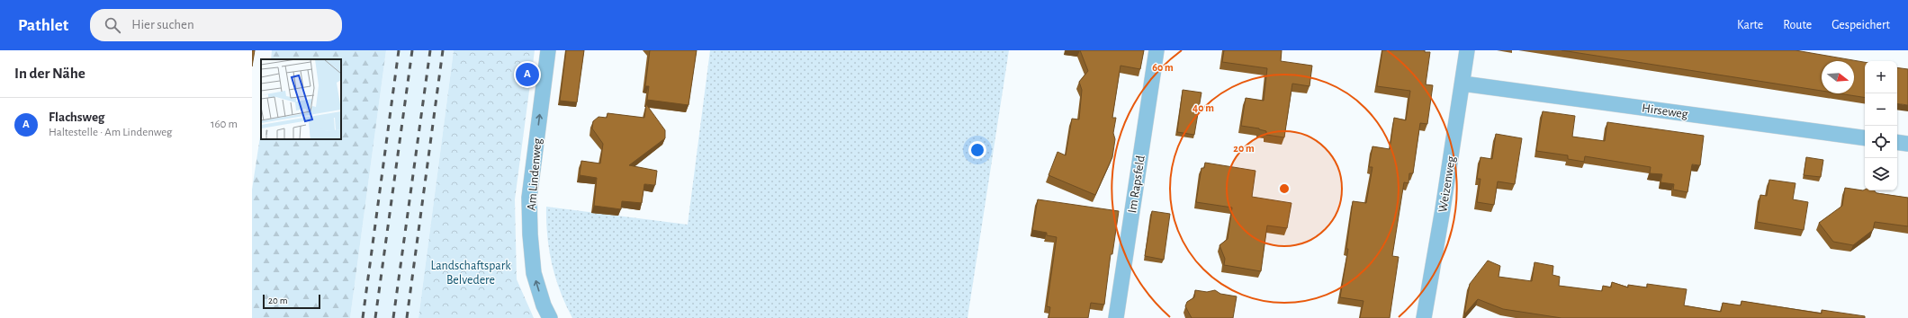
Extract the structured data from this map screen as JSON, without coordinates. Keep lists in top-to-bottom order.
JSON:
{
  "streets": {
    "street": [
      "Hirseweg",
      "Am Lindenweg",
      "Im Rapsfeld",
      "Weizenweg"
    ]
  },
  "crossings": [
    ["Hirseweg", "Weizenweg"]
  ],
  "one_way": ["Am Lindenweg"],
  "parks": ["Landschaftspark Belvedere"],
  "scale_bar": "20 m",
  "north": "right",
  "page": {
    "header": "Pathlet",
    "search": "Hier suchen",
    "nav": ["Karte", "Route", "Gespeichert"],
    "heading": "In der Nähe",
    "map_buttons": ["+", "−"],
    "pins": "A",
    "list": [
      {
        "mark": "A",
        "name": "Flachsweg",
        "note": "Haltestelle · Am Lindenweg",
        "value": "160 m"
      }
    ],
    "scale": "20 m"
  },
  "rings": ["60 m", "40 m", "20 m"]
}
